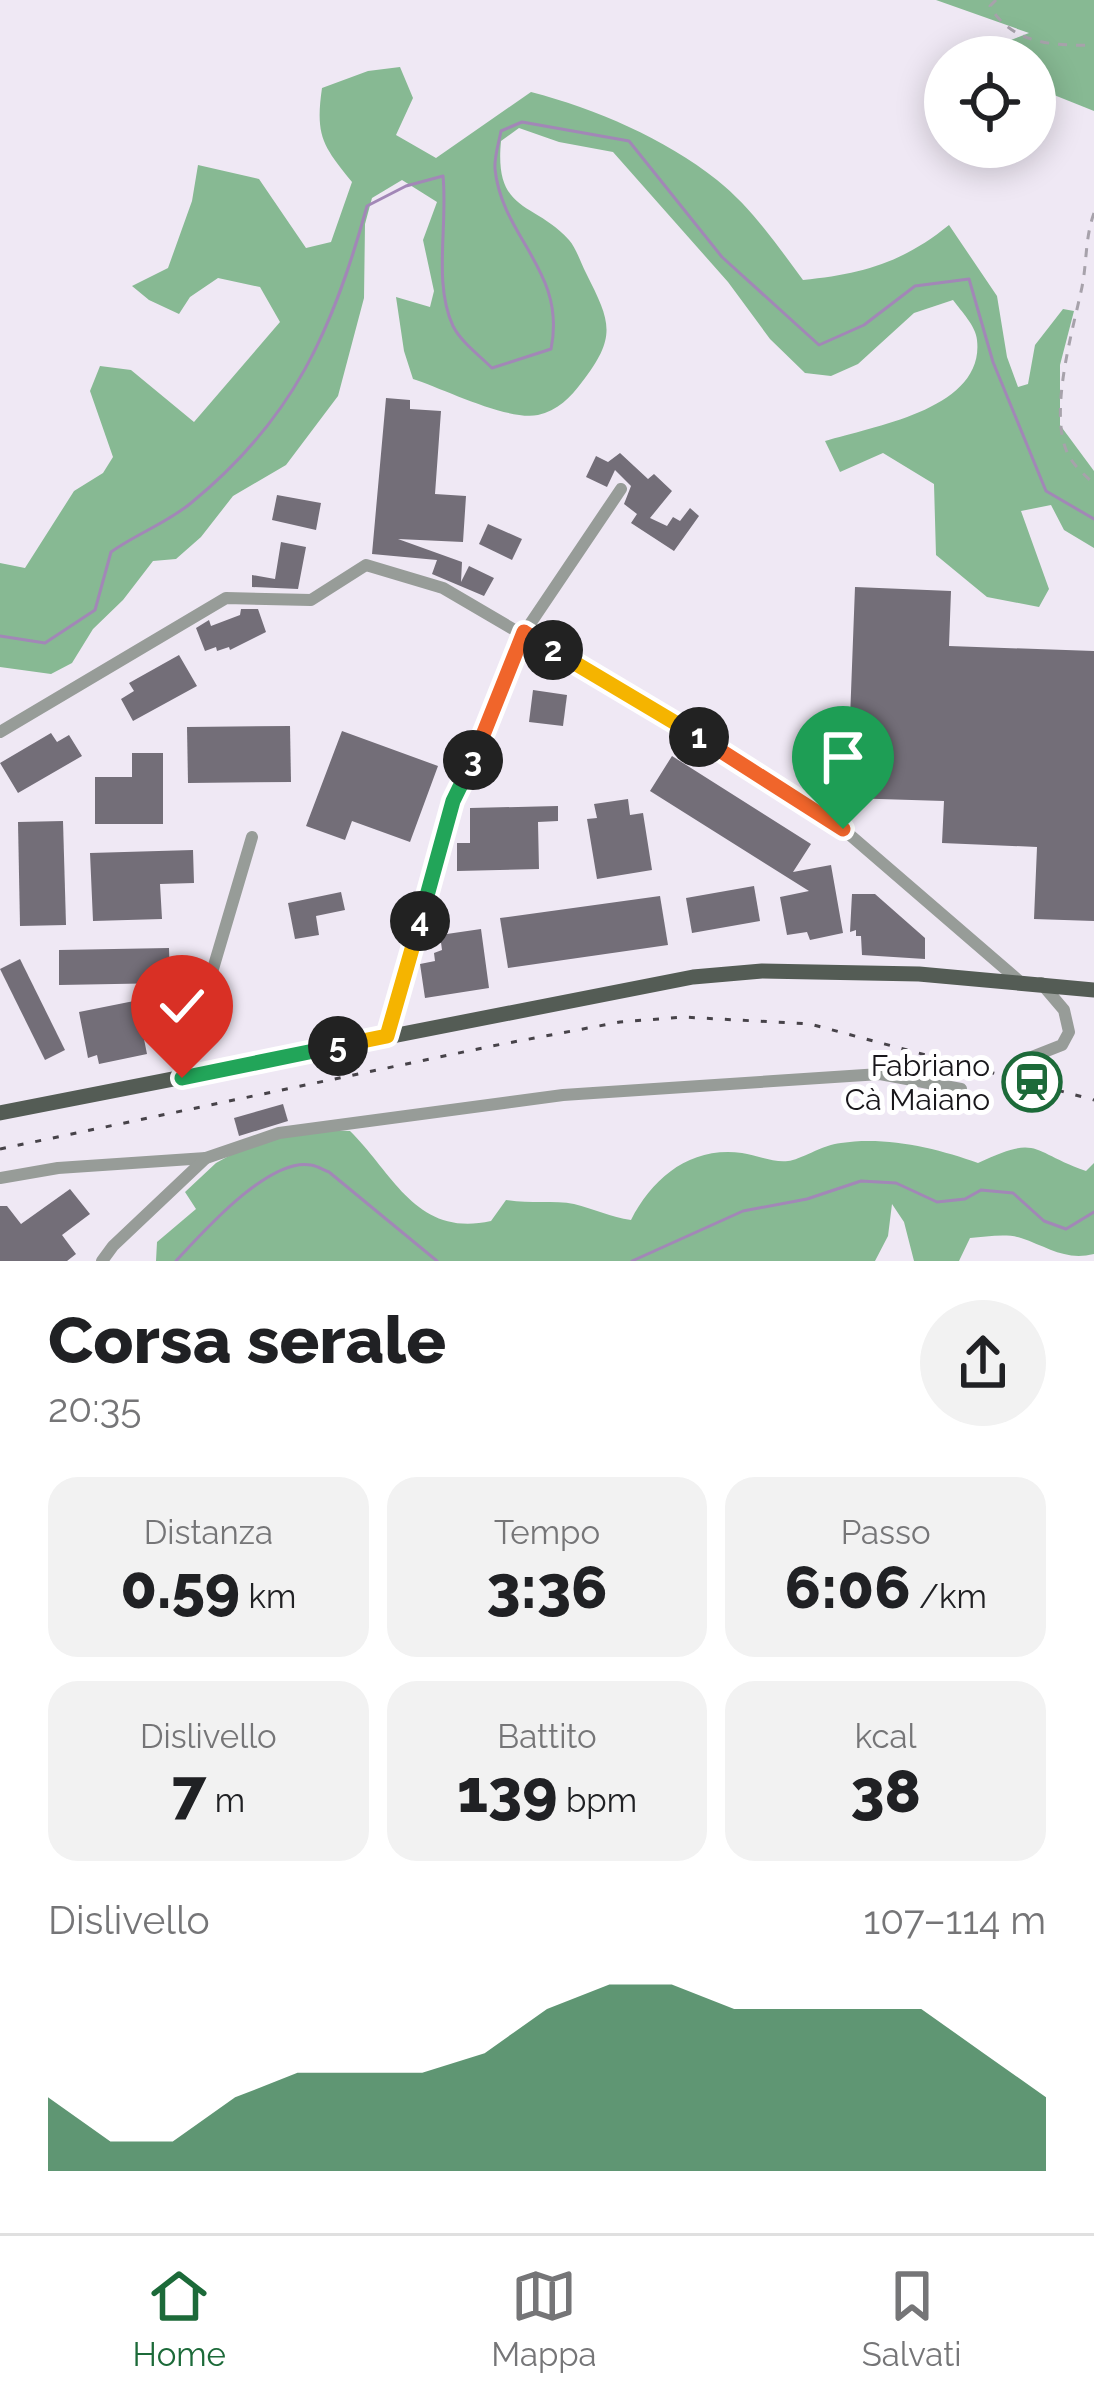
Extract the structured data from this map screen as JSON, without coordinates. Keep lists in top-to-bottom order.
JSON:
{
  "places": {
    "station": ["Fabriano Cà Maiano"]
  },
  "page": {
    "pins": [
      "2",
      "1",
      "3",
      "4",
      "5"
    ],
    "heading": ["Corsa serale", "20:35"],
    "stats": [
      ["Distanza", "0.59 km"],
      ["Tempo", "3:36"],
      ["Passo", "6:06 /km"],
      ["Dislivello", "7 m"],
      ["Battito", "139 bpm"],
      ["kcal", "38"]
    ],
    "chart": ["Dislivello", "107–114 m"],
    "tabs": ["Home", "Mappa", "Salvati"]
  }
}
